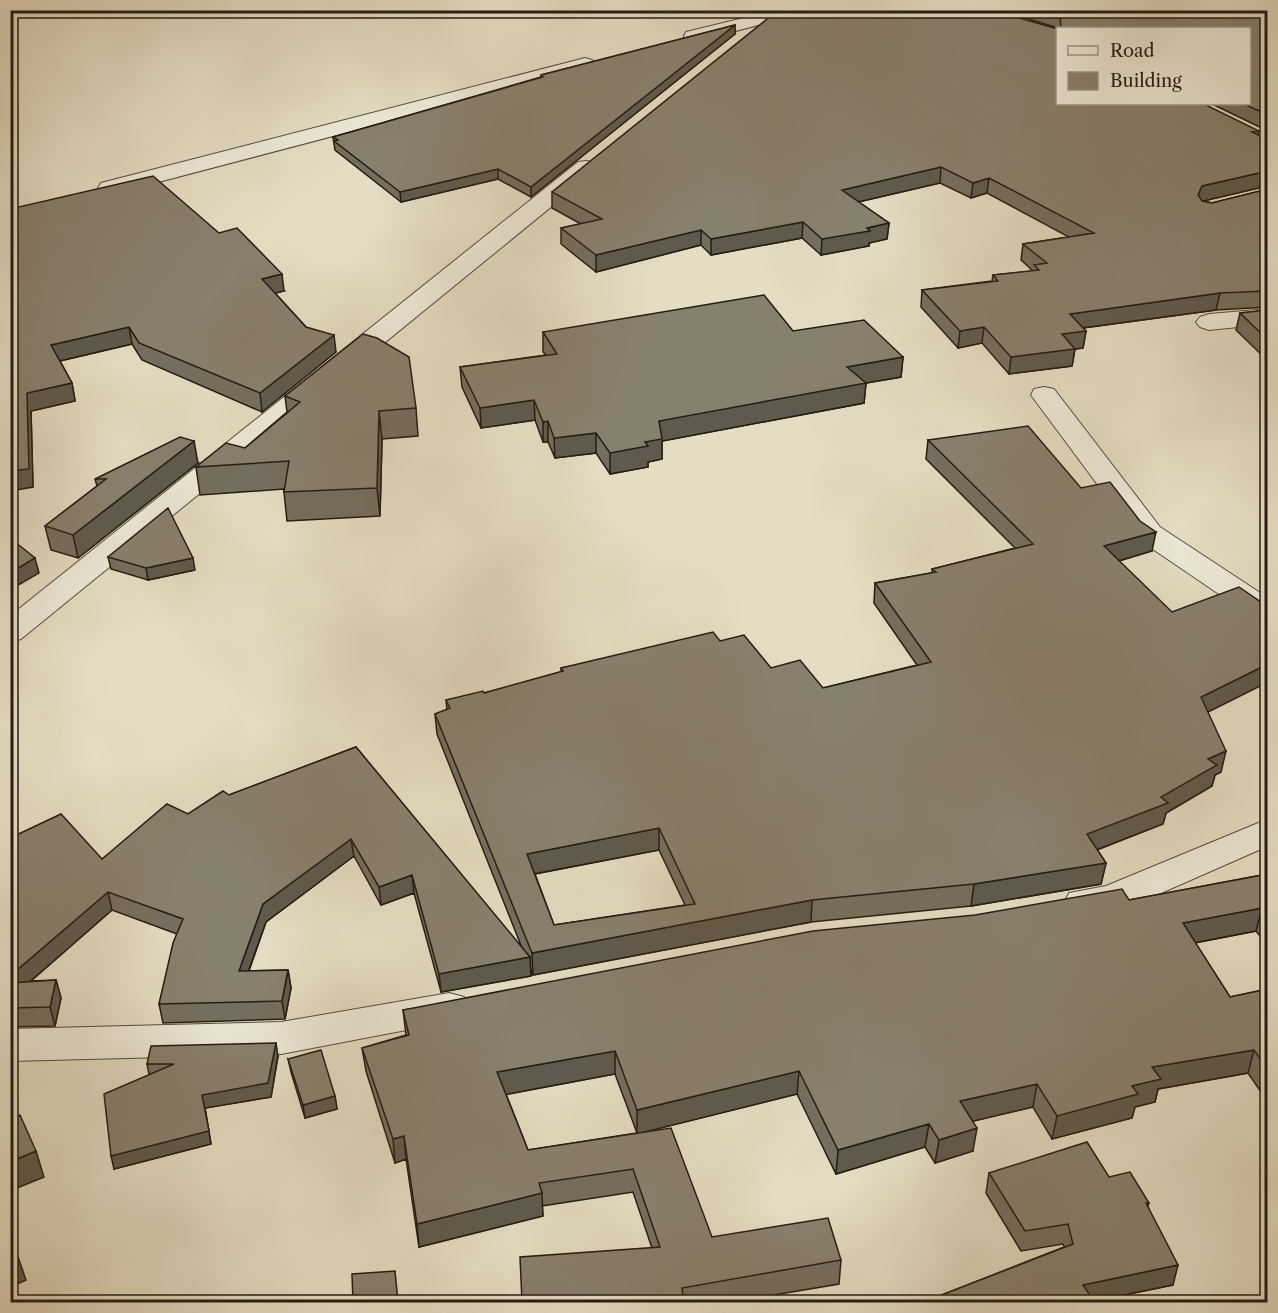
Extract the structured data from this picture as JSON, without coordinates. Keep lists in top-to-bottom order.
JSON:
{
  "legend": ["Road", "Building"]
}
